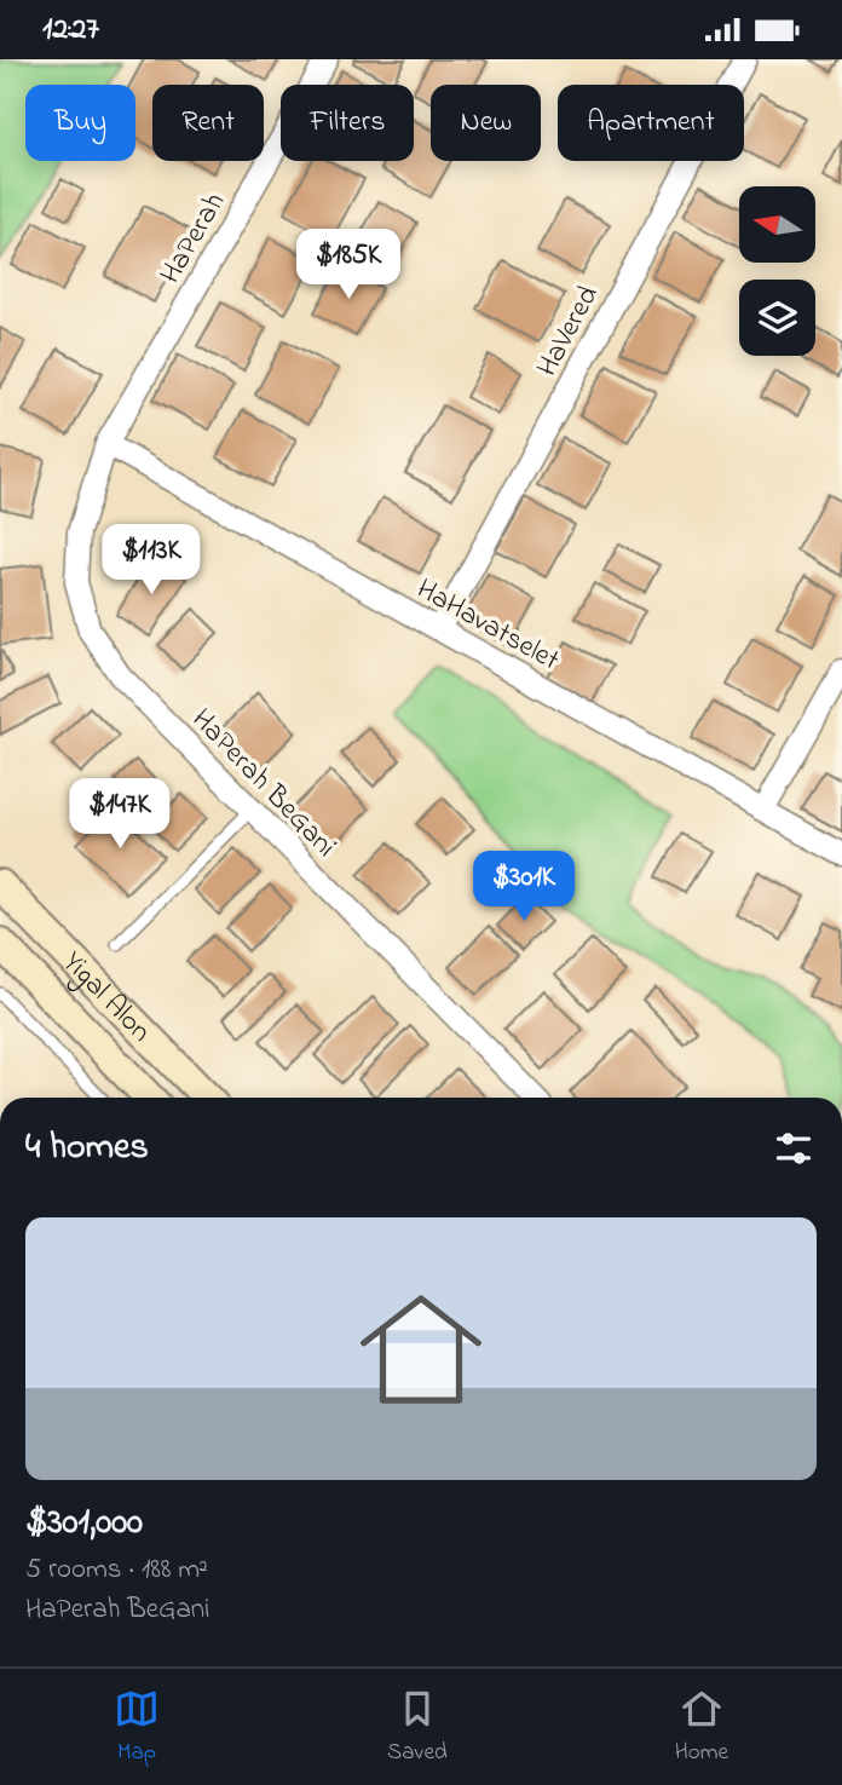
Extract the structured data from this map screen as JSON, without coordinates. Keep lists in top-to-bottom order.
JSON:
{
  "streets": {
    "main road": ["Yigal Alon"],
    "street": [
      "HaPerah",
      "HaVered",
      "HaHavatselet",
      "HaPerah BeGani"
    ]
  },
  "crossings": [
    ["HaPerah", "HaHavatselet"],
    ["HaPerah", "HaPerah BeGani"],
    ["HaVered", "HaHavatselet"],
    ["HaHavatselet", "HaPerah BeGani"]
  ],
  "north": "left",
  "page": {
    "status": "12:27",
    "chip": [
      "Buy",
      "Rent",
      "Filters",
      "New",
      "Apartment"
    ],
    "price": [
      "$185K",
      "$113K",
      "$147K",
      "$301K"
    ],
    "heading": "4 homes",
    "list": [
      {
        "name": "$301,000",
        "note": "5 rooms · 188 m² · HaPerah BeGani"
      }
    ],
    "tabs": ["Map", "Saved", "Home"]
  }
}
